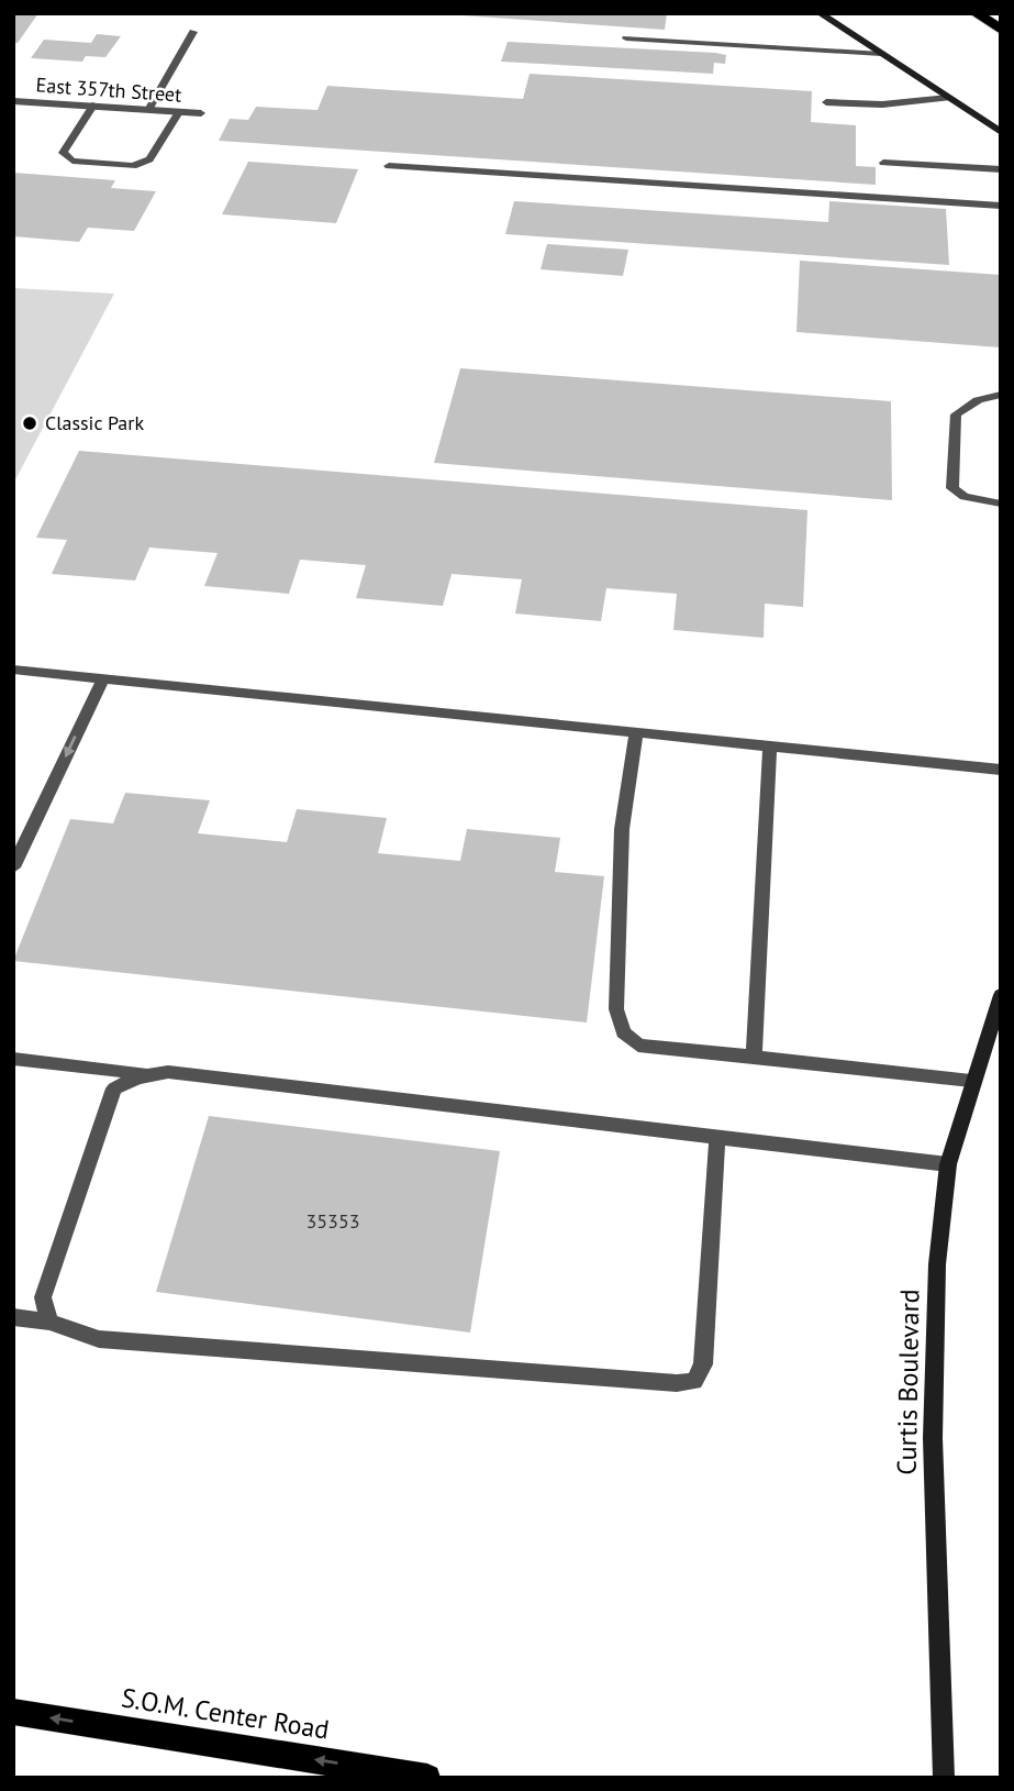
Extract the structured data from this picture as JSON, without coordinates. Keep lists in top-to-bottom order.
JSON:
{
  "streets": {
    "main road": ["S.O.M. Center Road"],
    "street": ["East 357th Street", "Curtis Boulevard"]
  },
  "one_way": ["S.O.M. Center Road"],
  "places": ["Classic Park"],
  "house_numbers": ["35353"]
}
